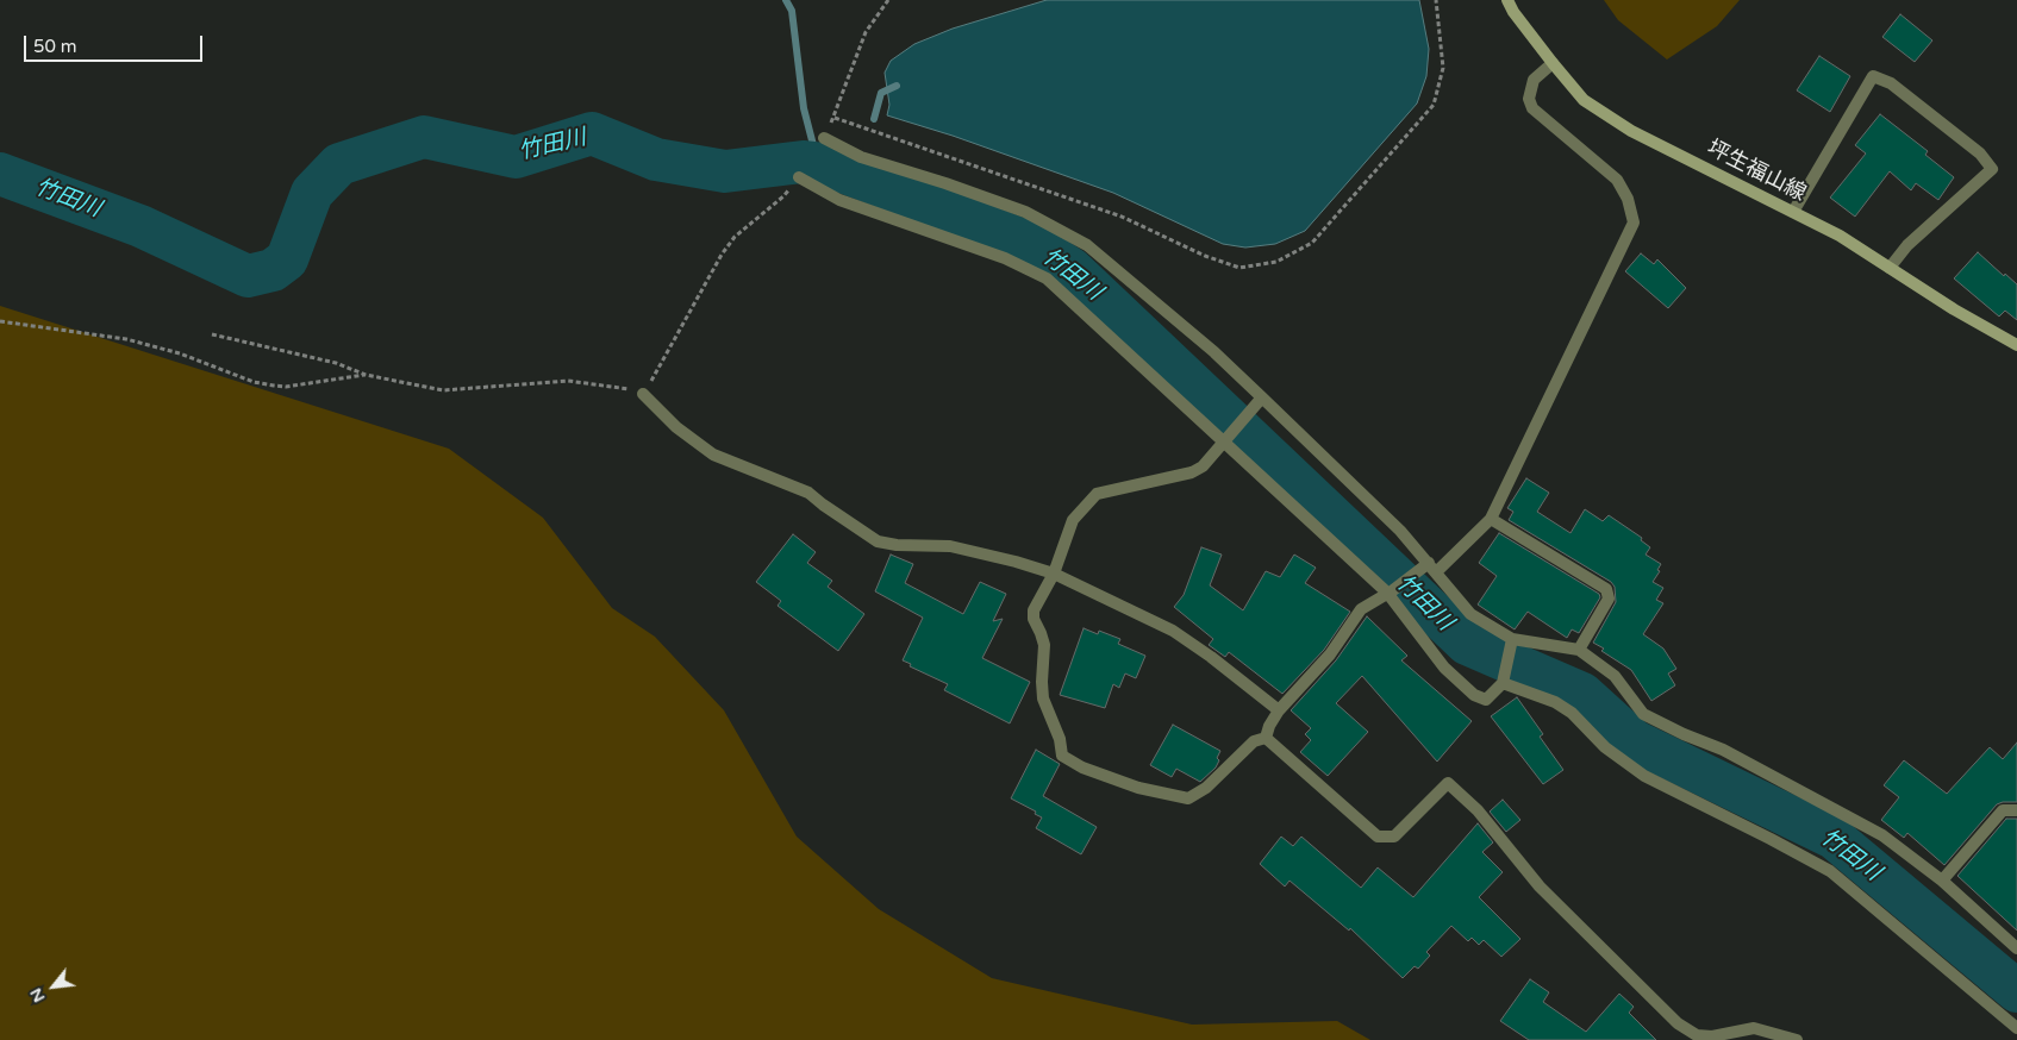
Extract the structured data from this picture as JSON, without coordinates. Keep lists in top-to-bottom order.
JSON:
{
  "streets": {
    "main road": ["坪生福山線"]
  },
  "water": ["竹田川"],
  "scale_bar": "50 m",
  "north": "bottom left"
}
